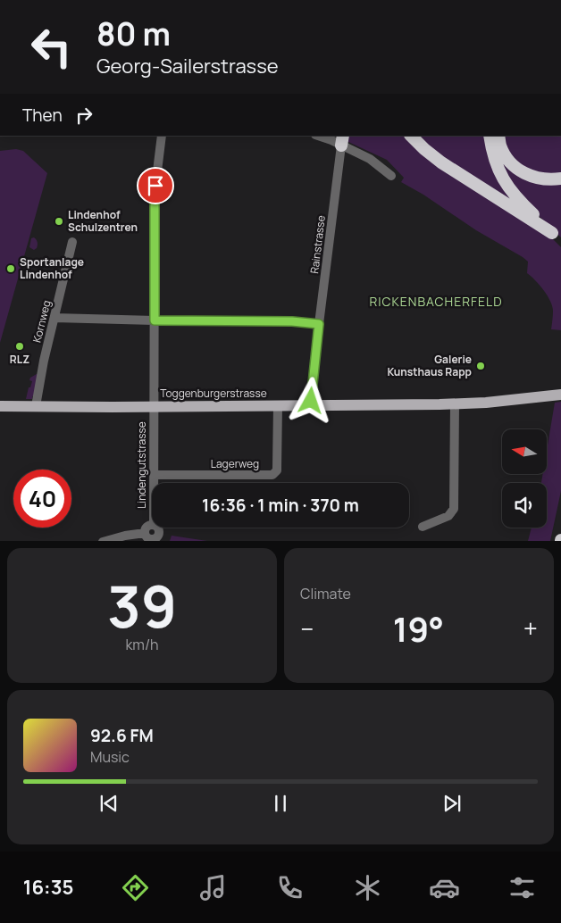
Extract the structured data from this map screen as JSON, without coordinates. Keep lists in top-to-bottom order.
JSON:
{
  "streets": {
    "main road": ["Toggenburgerstrasse"],
    "street": [
      "Rainstrasse",
      "Kornweg",
      "Lagerweg",
      "Lindengutstrasse"
    ]
  },
  "crossings": [
    ["Rainstrasse", "Toggenburgerstrasse"],
    ["Kornweg", "Toggenburgerstrasse"],
    ["Toggenburgerstrasse", "Lagerweg"],
    ["Toggenburgerstrasse", "Lindengutstrasse"],
    ["Lagerweg", "Lindengutstrasse"]
  ],
  "districts": ["RICKENBACHERFELD"],
  "places": [
    "Lindenhof Schulzentren",
    "Sportanlage Lindenhof",
    "RLZ",
    "Galerie Kunsthaus Rapp"
  ],
  "north": "left",
  "page": {
    "turn": ["80 m", "Georg-Sailerstrasse"],
    "then": "Then",
    "limit": "40",
    "trip": "16:36 · 1 min · 370 m",
    "tile": [
      ["39", "km/h"],
      "Climate"
    ],
    "heat": ["−", "19°", "+"],
    "song": ["92.6 FM", "Music"],
    "tabs": "16:35"
  }
}
